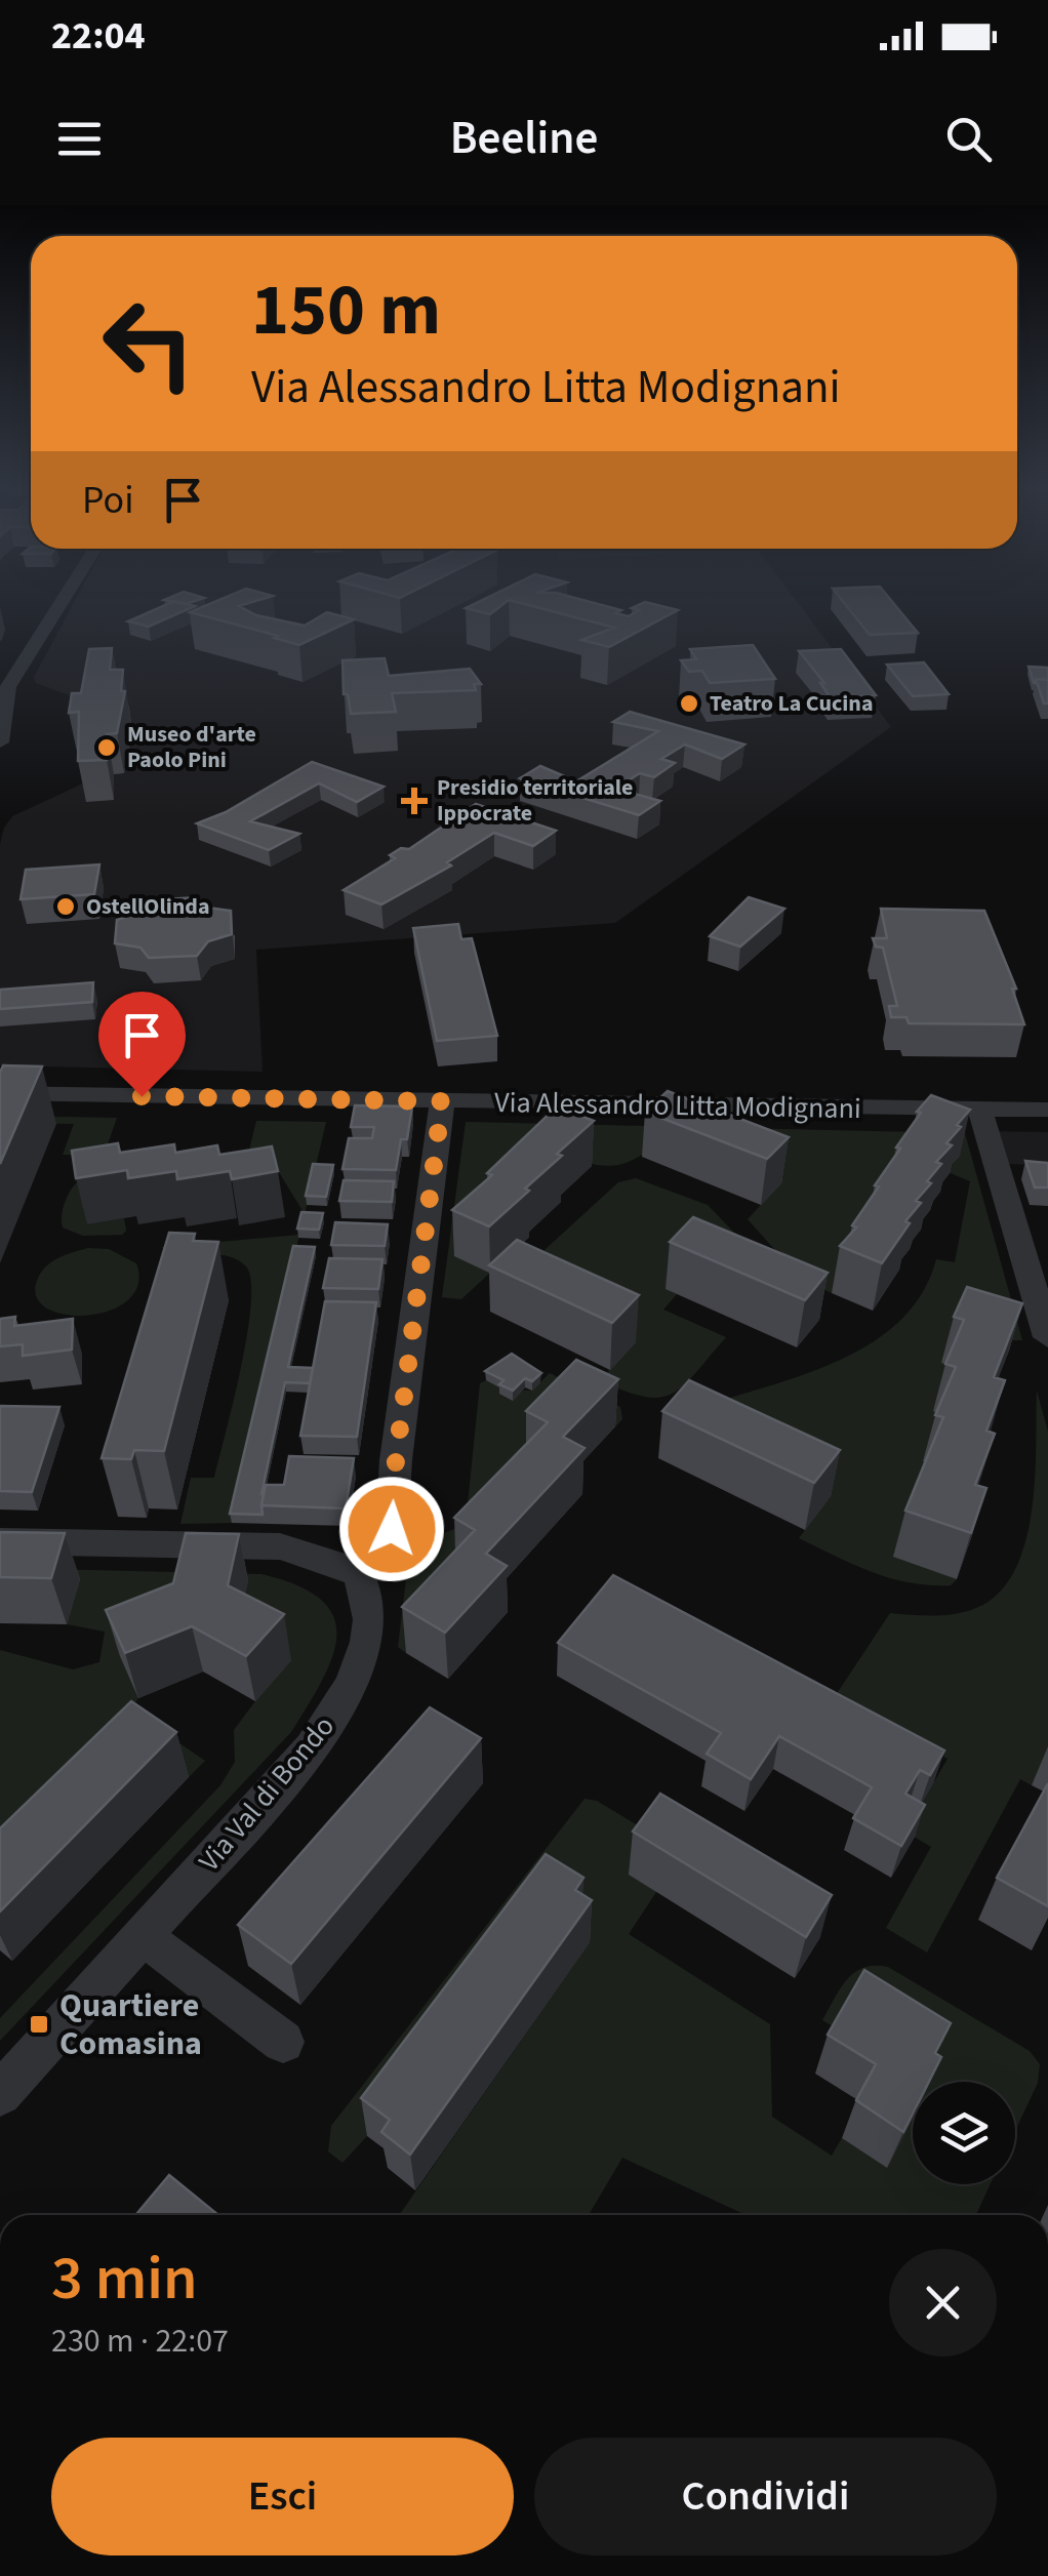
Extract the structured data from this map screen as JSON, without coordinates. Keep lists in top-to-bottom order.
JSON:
{
  "streets": {
    "street": ["Via Alessandro Litta Modignani", "Via Val di Bondo"]
  },
  "places": {
    "other": ["Teatro La Cucina", "Museo d'arte Paolo Pini", "OstellOlinda"],
    "health": ["Presidio territoriale Ippocrate"],
    "transit": ["Quartiere Comasina"]
  },
  "page": {
    "status": "22:04",
    "header": "Beeline",
    "turn": ["150 m", "Via Alessandro Litta Modignani"],
    "then": "Poi",
    "heading": ["3 min", "230 m · 22:07"],
    "buttons": ["Esci", "Condividi"]
  }
}
